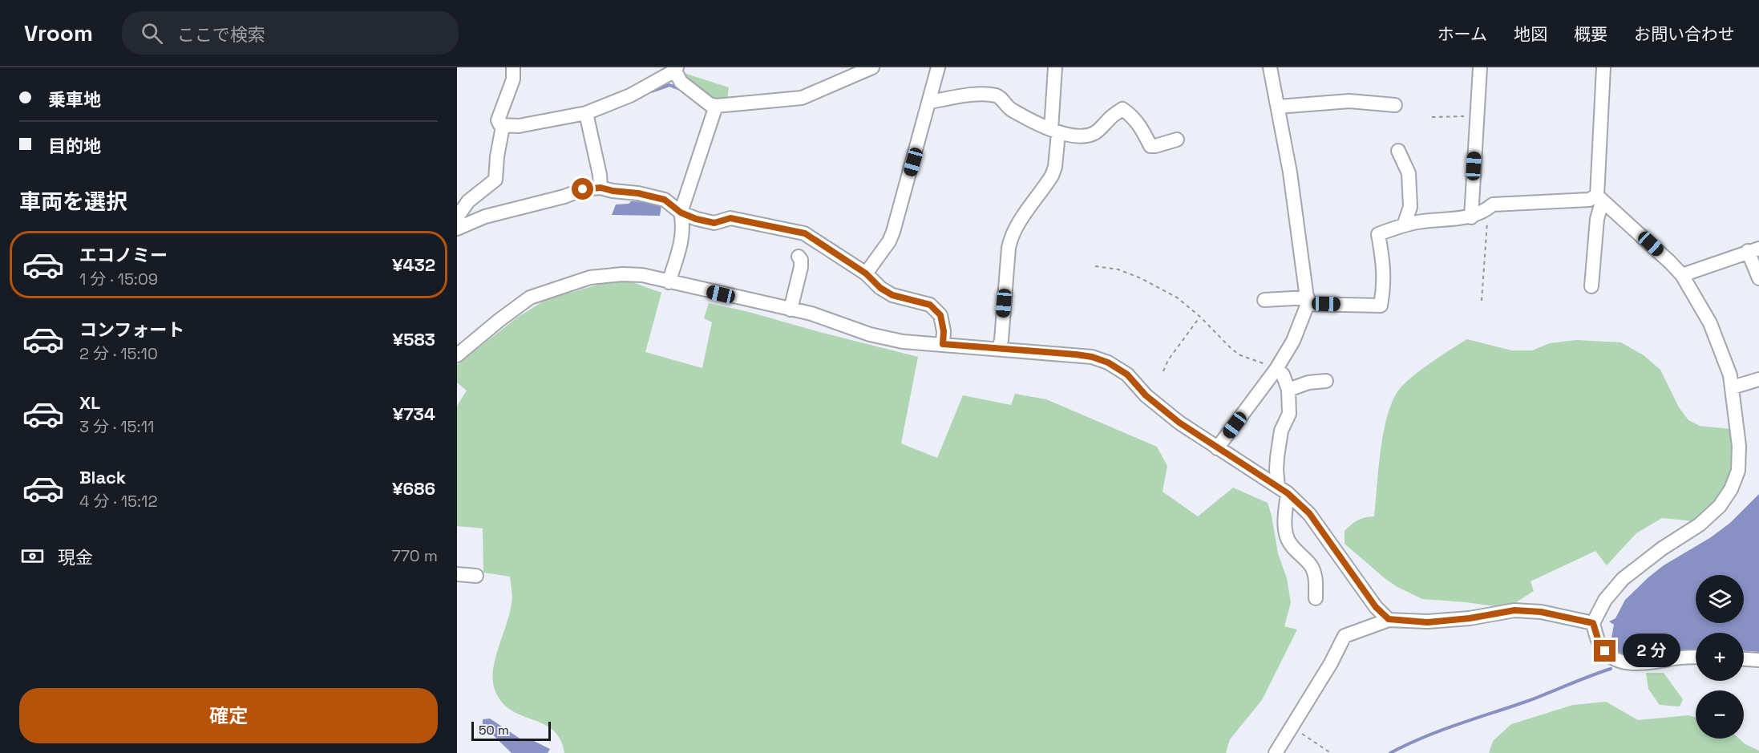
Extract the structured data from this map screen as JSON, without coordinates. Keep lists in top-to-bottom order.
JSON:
{
  "scale_bar": "50 m",
  "page": {
    "header": "Vroom",
    "search": "ここで検索",
    "nav": [
      "ホーム",
      "地図",
      "概要",
      "お問い合わせ"
    ],
    "banner": ["乗車地", "目的地"],
    "heading": "車両を選択",
    "list": [
      {
        "name": "エコノミー",
        "note": "1 分 · 15:09",
        "value": "¥432"
      },
      {
        "name": "コンフォート",
        "note": "2 分 · 15:10",
        "value": "¥583"
      },
      {
        "name": "XL",
        "note": "3 分 · 15:11",
        "value": "¥734"
      },
      {
        "name": "Black",
        "note": "4 分 · 15:12",
        "value": "¥686"
      }
    ],
    "pay": ["現金", "770 m"],
    "map_buttons": ["+", "−"],
    "bubble": "2 分",
    "buttons": "確定",
    "scale": "50 m"
  }
}
